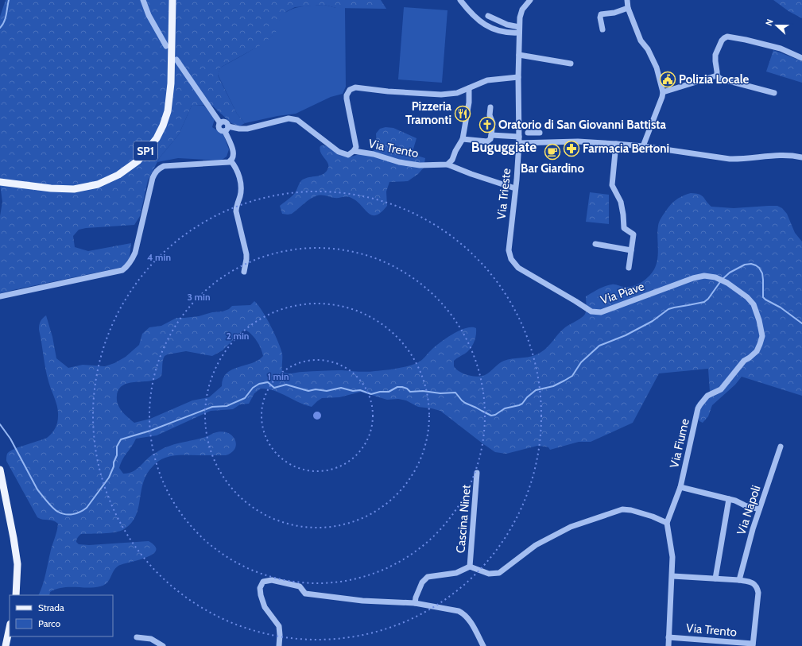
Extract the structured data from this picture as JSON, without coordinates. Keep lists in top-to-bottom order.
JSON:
{
  "streets": {
    "main road": ["SP1"],
    "street": [
      "Via Trento",
      "Via Trieste",
      "Via Piave",
      "Via Fiume",
      "Via Napoli",
      "Cascina Ninet"
    ]
  },
  "crossings": [
    ["Via Trento", "Via Trieste"],
    ["Via Trento", "Via Fiume"],
    ["Via Trieste", "Via Piave"],
    ["Via Piave", "Via Fiume"]
  ],
  "districts": ["Buguggiate"],
  "places": {
    "public building": ["Polizia Locale"],
    "restaurant": ["Pizzeria Tramonti"],
    "church": ["Oratorio di San Giovanni Battista"],
    "pharmacy": ["Farmacia Bertoni"],
    "cafe": ["Bar Giardino"]
  },
  "legend": ["Strada", "Parco"],
  "north": "left",
  "rings": [
    "4 min",
    "3 min",
    "2 min",
    "1 min"
  ]
}
